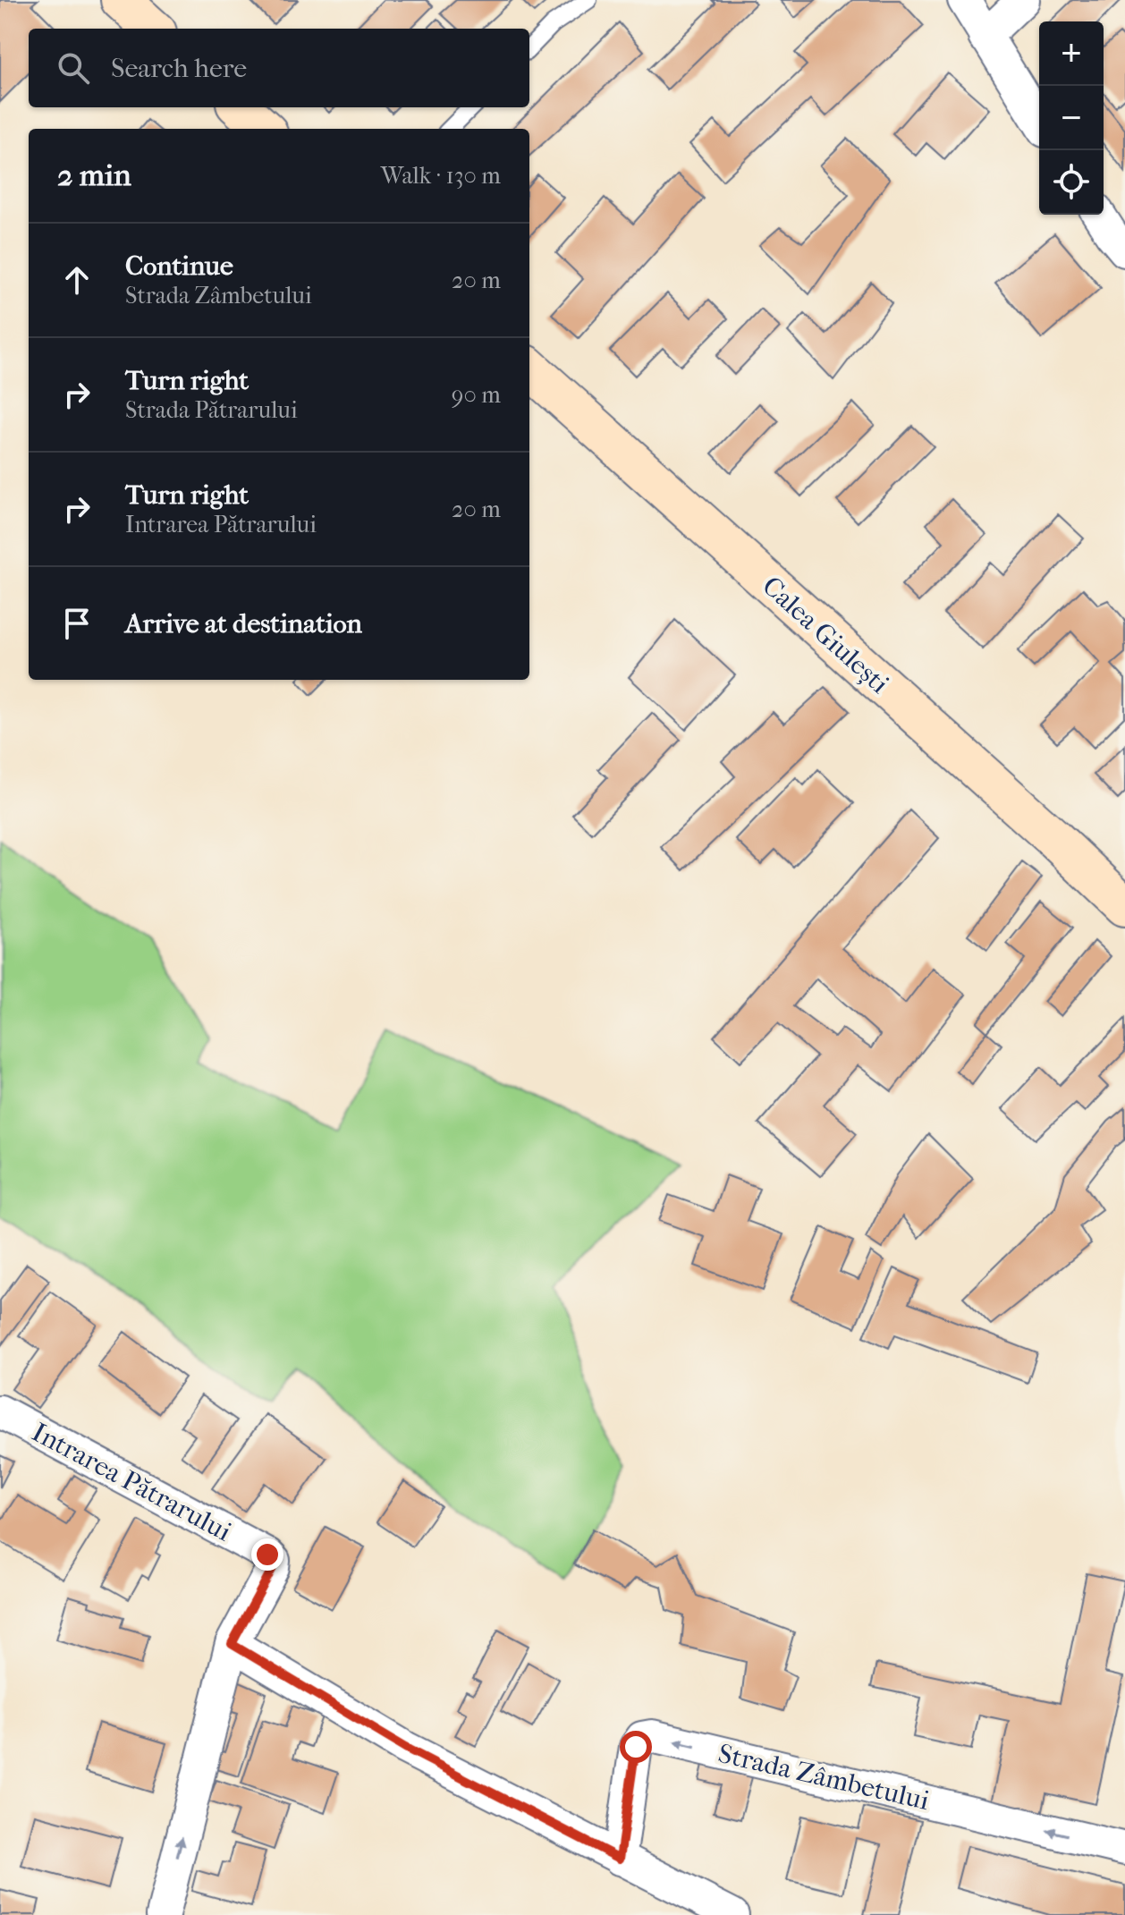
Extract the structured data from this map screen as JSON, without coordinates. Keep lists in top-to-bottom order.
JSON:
{
  "streets": {
    "main road": ["Calea Giulești"],
    "street": ["Intrarea Pătrarului", "Strada Zâmbetului"]
  },
  "one_way": ["Intrarea Pătrarului", "Strada Zâmbetului"],
  "page": {
    "map_buttons": ["+", "−"],
    "search": "Search here",
    "heading": ["2 min", "Walk · 130 m"],
    "list": [
      ["Continue", "Strada Zâmbetului", "20 m"],
      ["Turn right", "Strada Pătrarului", "90 m"],
      ["Turn right", "Intrarea Pătrarului", "20 m"],
      "Arrive at destination"
    ]
  }
}
